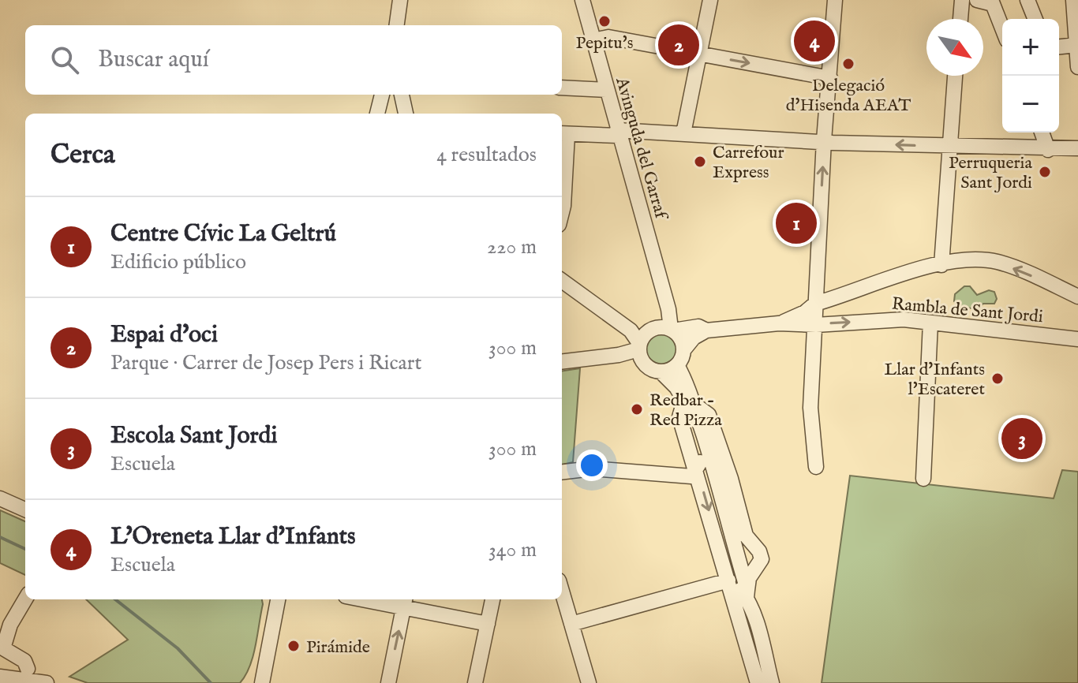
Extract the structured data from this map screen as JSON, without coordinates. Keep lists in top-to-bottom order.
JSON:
{
  "streets": {
    "street": ["Avinguda del Garraf", "Rambla de Sant Jordi"]
  },
  "crossings": [
    ["Avinguda del Garraf", "Rambla de Sant Jordi"]
  ],
  "places": [
    "Pepitu's",
    "Delegació d'Hisenda AEAT",
    "Carrefour Express",
    "Perruqueria Sant Jordi",
    "Llar d'Infants l'Escateret",
    "Redbar - Red Pizza",
    "Pirámide"
  ],
  "north": "bottom right",
  "page": {
    "pins": [
      "4",
      "2",
      "1",
      "3"
    ],
    "map_buttons": ["+", "−"],
    "search": "Buscar aquí",
    "heading": ["Cerca", "4 resultados"],
    "list": [
      {
        "mark": "1",
        "name": "Centre Cívic La Geltrú",
        "note": "Edificio público",
        "value": "220 m"
      },
      {
        "mark": "2",
        "name": "Espai d'oci",
        "note": "Parque · Carrer de Josep Pers i Ricart",
        "value": "300 m"
      },
      {
        "mark": "3",
        "name": "Escola Sant Jordi",
        "note": "Escuela",
        "value": "300 m"
      },
      {
        "mark": "4",
        "name": "L'Oreneta Llar d'Infants",
        "note": "Escuela",
        "value": "340 m"
      }
    ]
  }
}
